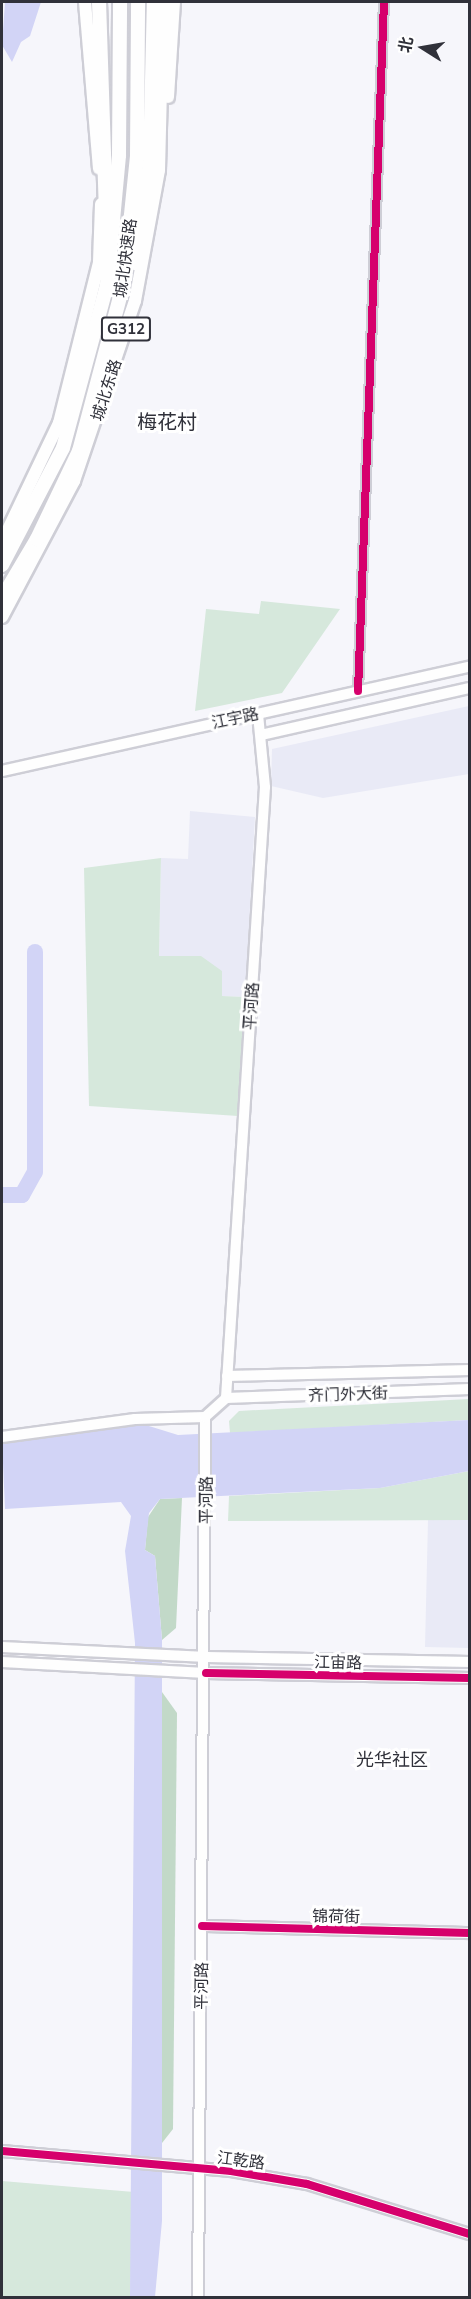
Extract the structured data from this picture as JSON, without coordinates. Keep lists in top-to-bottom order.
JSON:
{
  "streets": {
    "highway": ["城北快速路"],
    "main road": [
      "G312",
      "城北东路",
      "江宇路",
      "平河路",
      "齐门外大街",
      "江宙路",
      "锦荷街",
      "江乾路"
    ]
  },
  "crossings": [
    ["江宇路", "平河路"],
    ["平河路", "齐门外大街"],
    ["平河路", "江宙路"],
    ["平河路", "锦荷街"],
    ["平河路", "江乾路"]
  ],
  "districts": ["梅花村", "光华社区"],
  "north": "left"
}
